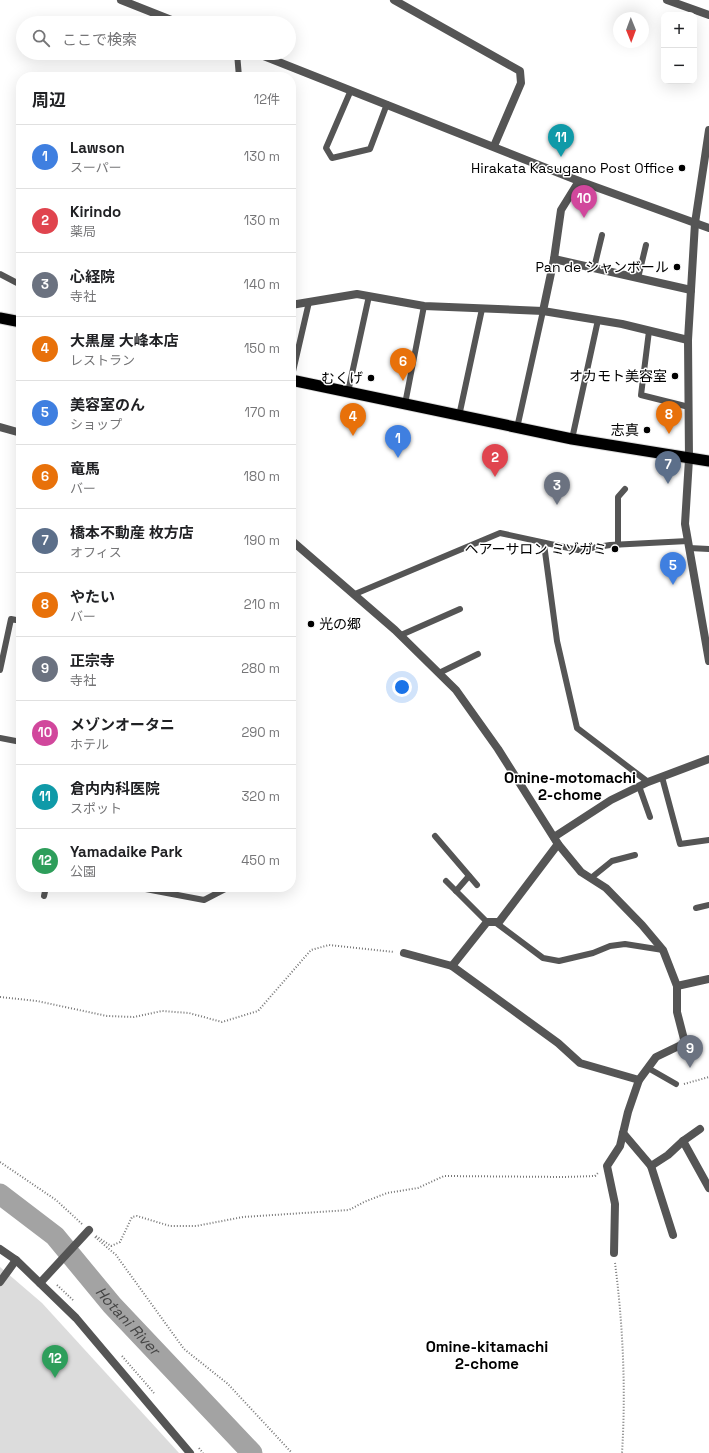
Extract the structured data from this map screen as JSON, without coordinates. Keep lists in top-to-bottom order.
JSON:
{
  "districts": ["Omine-motomachi 2-chome", "Omine-kitamachi 2-chome"],
  "water": ["Hotani River"],
  "places": [
    "Hirakata Kasugano Post Office",
    "Pan de シャンボール",
    "オカモト美容室",
    "むくげ",
    "志真",
    "ヘアーサロン ミゾガミ",
    "光の郷"
  ],
  "north": "bottom",
  "page": {
    "map_buttons": ["+", "−"],
    "search": "ここで検索",
    "heading": ["周辺", "12件"],
    "pins": [
      "11",
      "10",
      "6",
      "8",
      "4",
      "1",
      "2",
      "7",
      "3",
      "5",
      "9",
      "12"
    ],
    "list": [
      {
        "mark": "1",
        "name": "Lawson",
        "note": "スーパー",
        "value": "130 m"
      },
      {
        "mark": "2",
        "name": "Kirindo",
        "note": "薬局",
        "value": "130 m"
      },
      {
        "mark": "3",
        "name": "心経院",
        "note": "寺社",
        "value": "140 m"
      },
      {
        "mark": "4",
        "name": "大黒屋 大峰本店",
        "note": "レストラン",
        "value": "150 m"
      },
      {
        "mark": "5",
        "name": "美容室のん",
        "note": "ショップ",
        "value": "170 m"
      },
      {
        "mark": "6",
        "name": "竜馬",
        "note": "バー",
        "value": "180 m"
      },
      {
        "mark": "7",
        "name": "橋本不動産 枚方店",
        "note": "オフィス",
        "value": "190 m"
      },
      {
        "mark": "8",
        "name": "やたい",
        "note": "バー",
        "value": "210 m"
      },
      {
        "mark": "9",
        "name": "正宗寺",
        "note": "寺社",
        "value": "280 m"
      },
      {
        "mark": "10",
        "name": "メゾンオータニ",
        "note": "ホテル",
        "value": "290 m"
      },
      {
        "mark": "11",
        "name": "倉内内科医院",
        "note": "スポット",
        "value": "320 m"
      },
      {
        "mark": "12",
        "name": "Yamadaike Park",
        "note": "公園",
        "value": "450 m"
      }
    ]
  }
}
